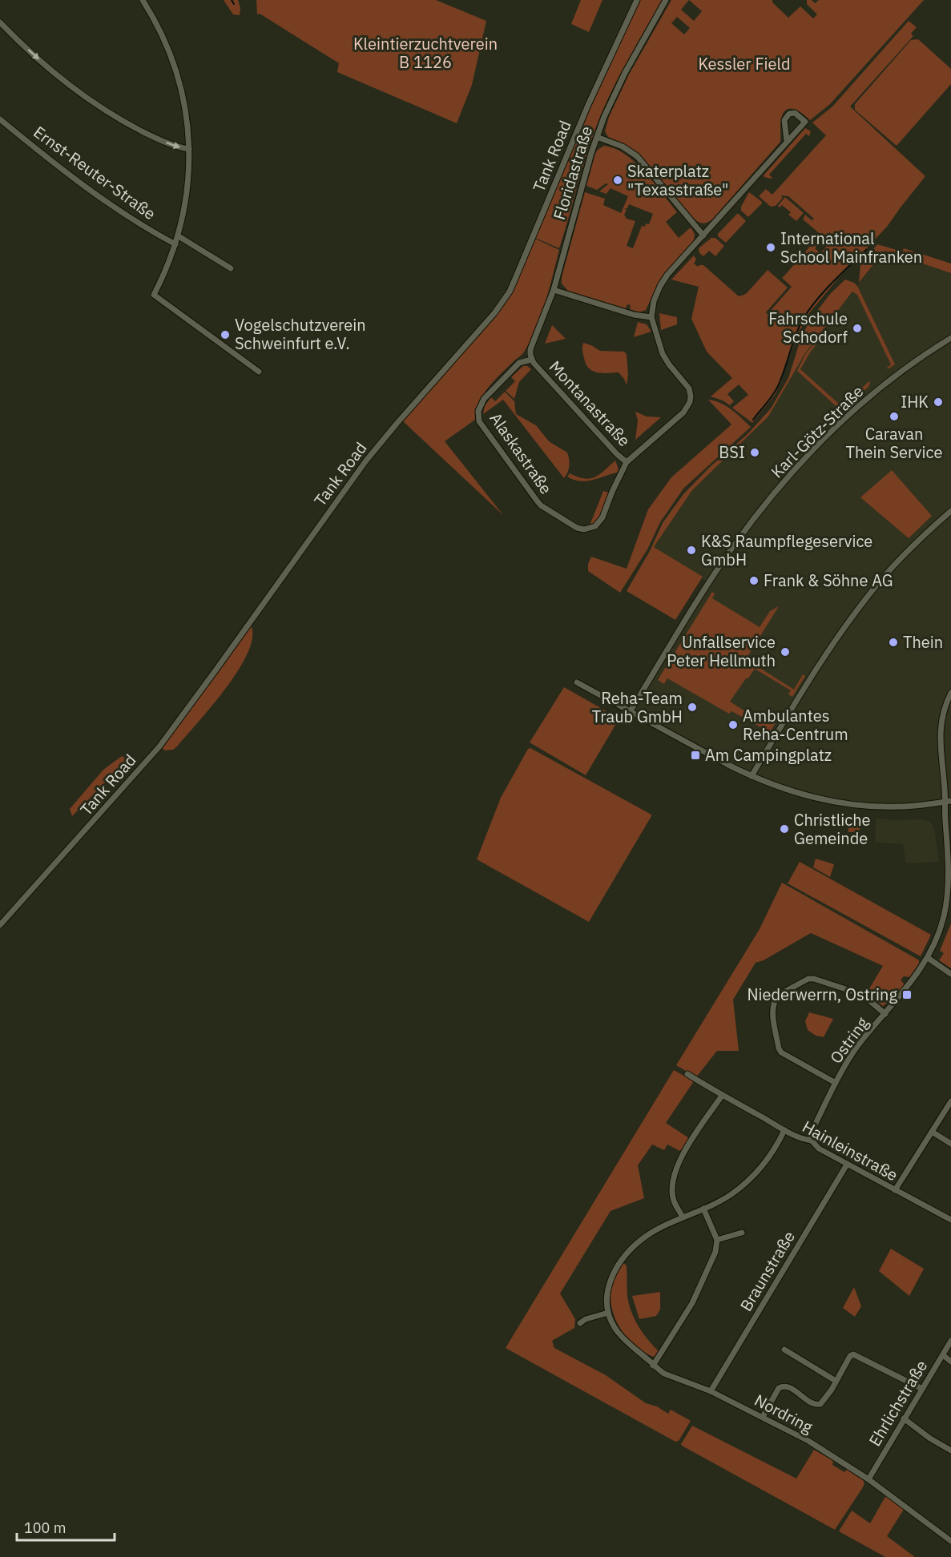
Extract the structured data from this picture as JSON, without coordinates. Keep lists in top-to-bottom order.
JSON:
{
  "streets": {
    "street": [
      "Tank Road",
      "Ernst-Reuter-Straße",
      "Floridastraße",
      "Montanastraße",
      "Karl-Götz-Straße",
      "Alaskastraße",
      "Ostring",
      "Hainleinstraße",
      "Braunstraße",
      "Ehrlichstraße",
      "Nordring"
    ]
  },
  "crossings": [
    ["Floridastraße", "Montanastraße"],
    ["Floridastraße", "Alaskastraße"],
    ["Montanastraße", "Alaskastraße"],
    ["Ostring", "Hainleinstraße"],
    ["Hainleinstraße", "Braunstraße"],
    ["Hainleinstraße", "Nordring"],
    ["Braunstraße", "Nordring"],
    ["Ehrlichstraße", "Nordring"]
  ],
  "parks": ["Kleintierzuchtverein B 1126", "Kessler Field"],
  "places": {
    "other": [
      "Skaterplatz \"Texasstraße\"",
      "International School Mainfranken",
      "Fahrschule Schodorf",
      "Vogelschutzverein Schweinfurt e.V.",
      "IHK",
      "Caravan Thein Service",
      "BSI",
      "K&S Raumpflegeservice GmbH",
      "Frank & Söhne AG",
      "Thein",
      "Unfallservice Peter Hellmuth",
      "Reha-Team Traub GmbH",
      "Ambulantes Reha-Centrum",
      "Christliche Gemeinde"
    ],
    "transit": ["Am Campingplatz", "Niederwerrn, Ostring"]
  },
  "scale_bar": "100 m"
}
